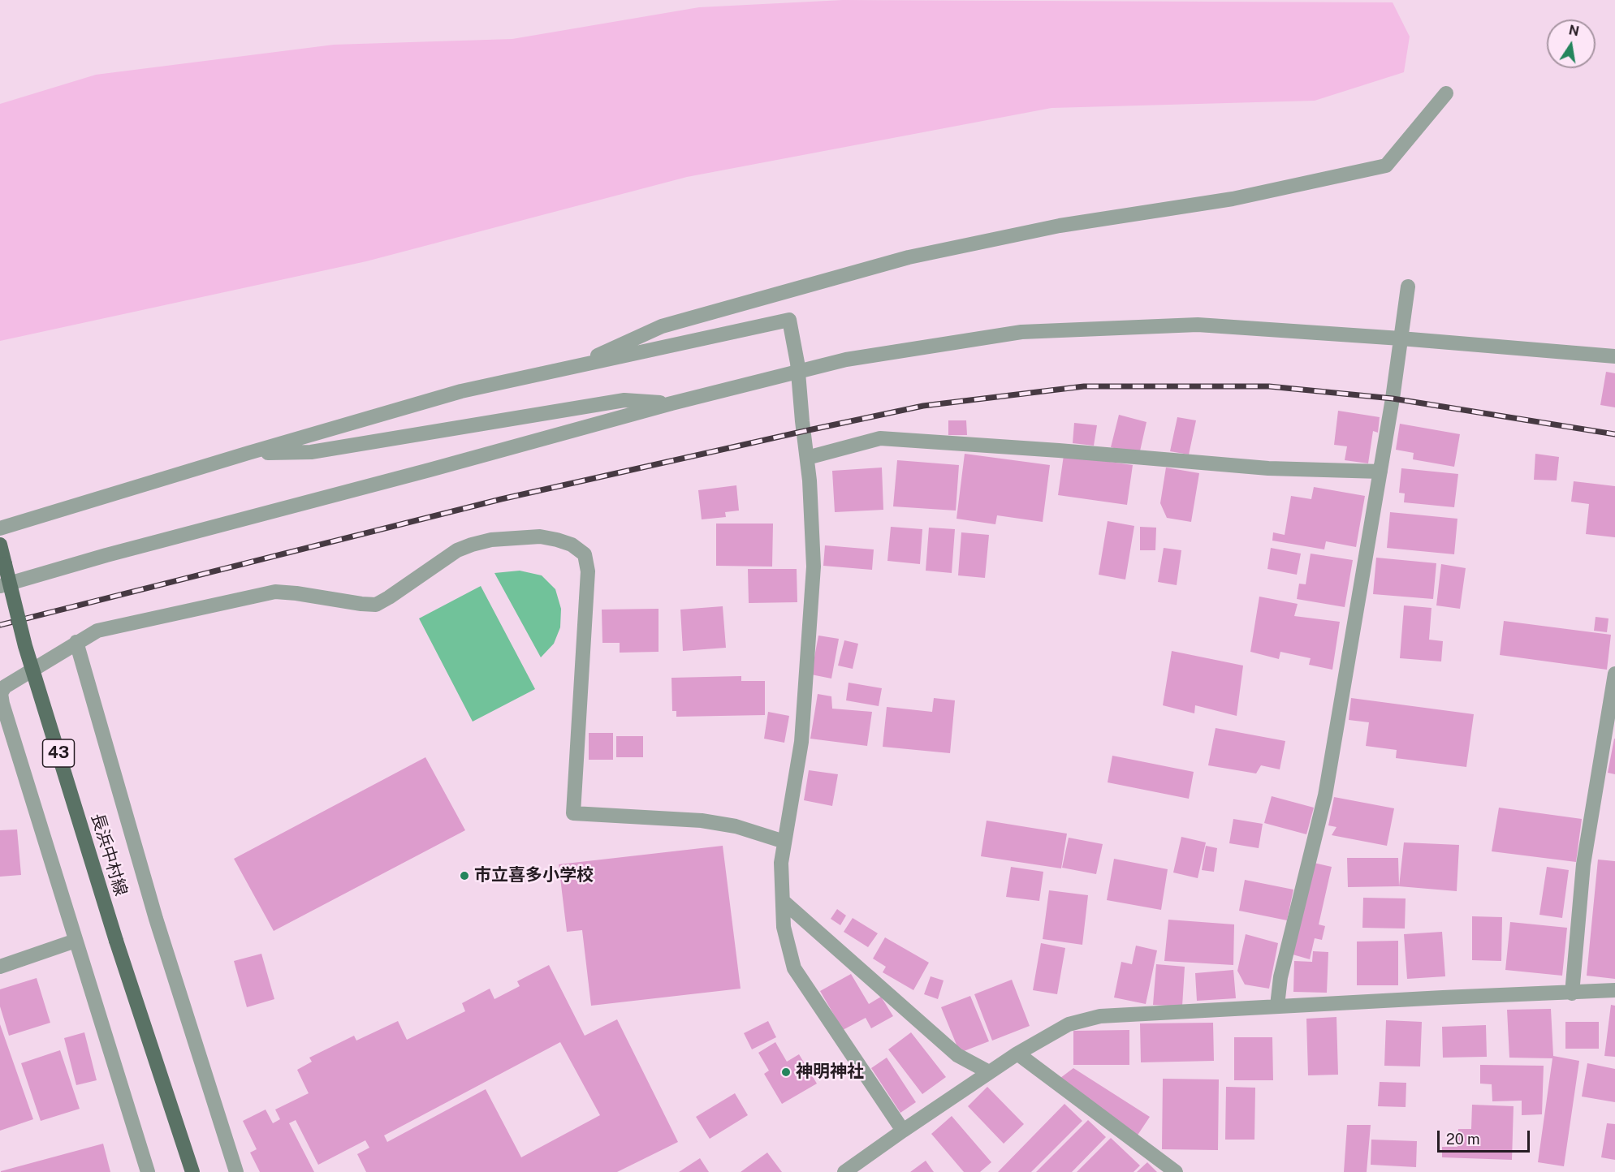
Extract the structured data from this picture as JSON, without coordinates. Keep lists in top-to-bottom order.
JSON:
{
  "streets": {
    "main road": ["43", "長浜中村線"]
  },
  "places": ["市立喜多小学校", "神明神社"],
  "scale_bar": "20 m",
  "north": "top"
}
